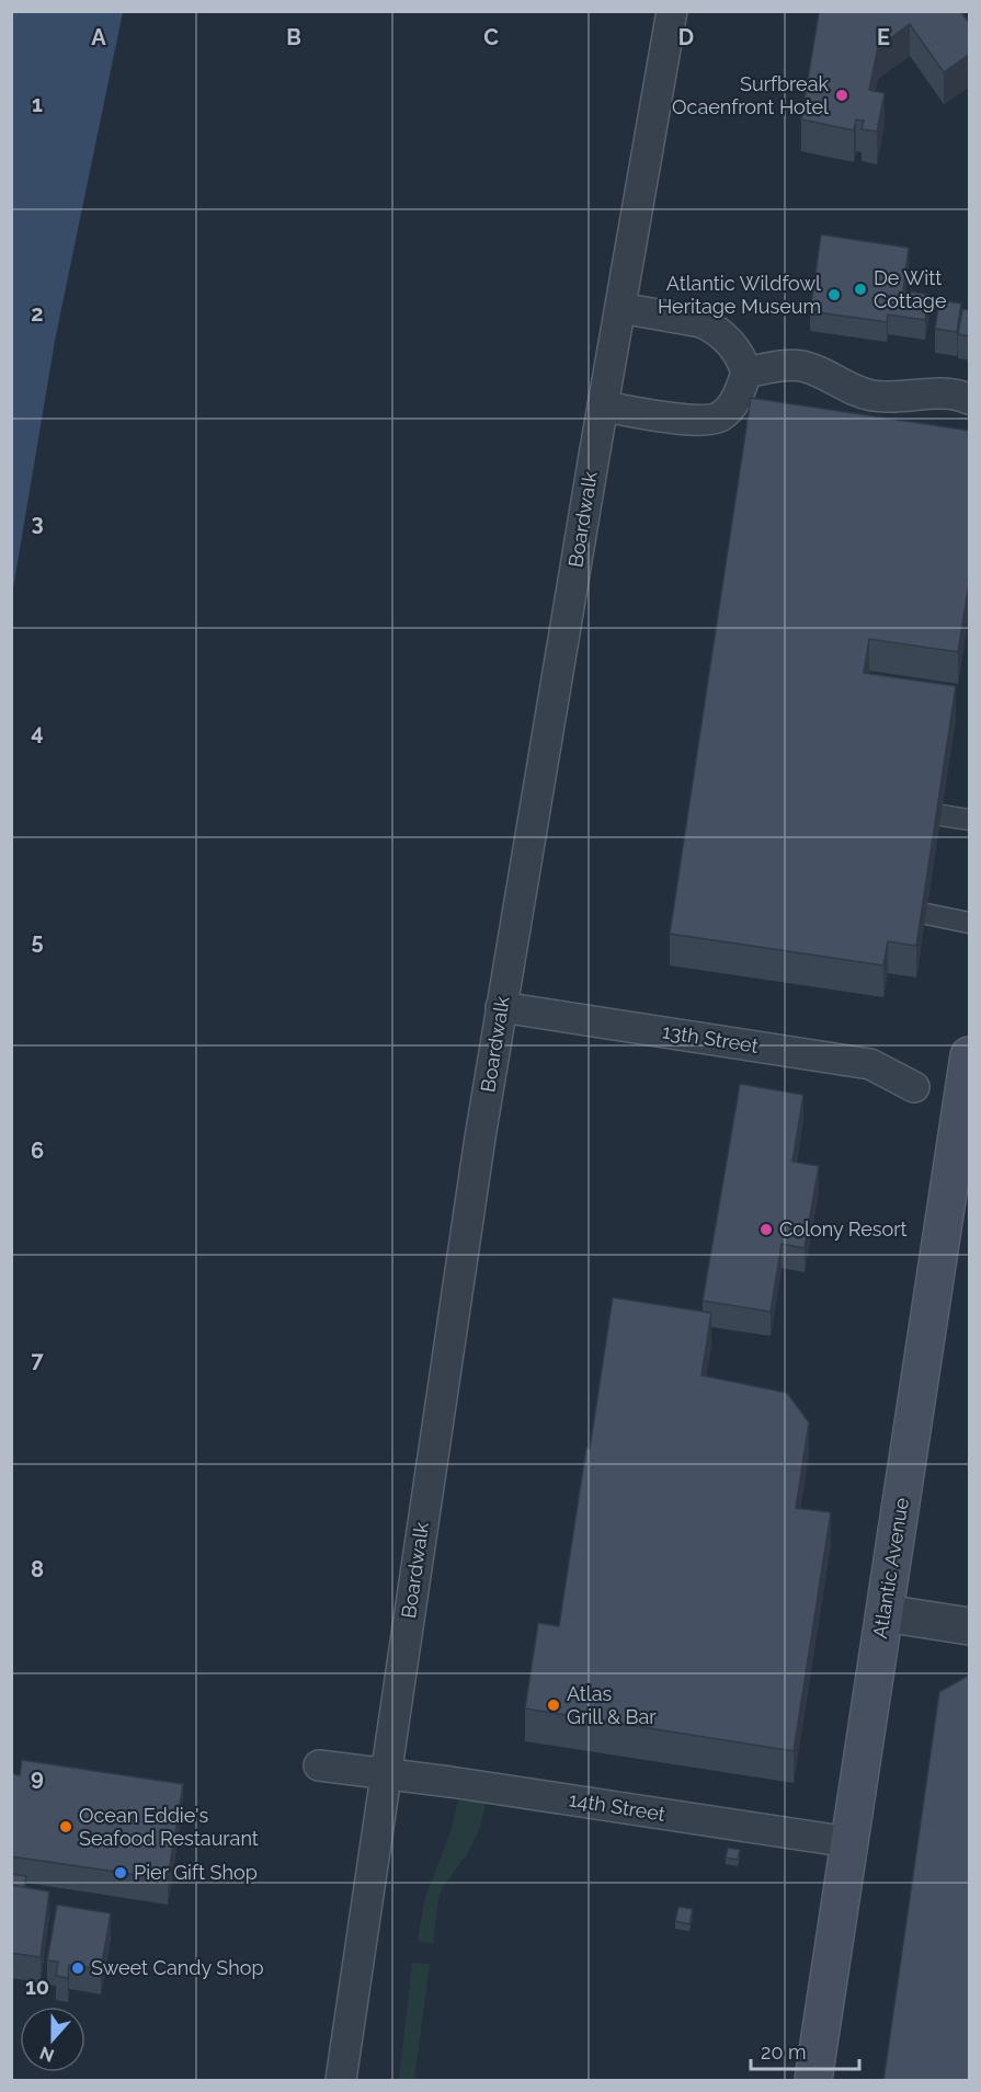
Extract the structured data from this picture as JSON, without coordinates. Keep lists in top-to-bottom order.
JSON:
{
  "streets": {
    "main road": ["Atlantic Avenue"],
    "street": ["Boardwalk", "13th Street", "14th Street"]
  },
  "crossings": [
    ["Boardwalk", "13th Street"],
    ["Boardwalk", "14th Street"],
    ["Atlantic Avenue", "14th Street"]
  ],
  "places": [
    "Surfbreak Ocaenfront Hotel",
    "De Witt Cottage",
    "Atlantic Wildfowl Heritage Museum",
    "Colony Resort",
    "Atlas Grill & Bar",
    "Ocean Eddie's Seafood Restaurant",
    "Pier Gift Shop",
    "Sweet Candy Shop"
  ],
  "scale_bar": "20 m",
  "north": "bottom",
  "grid": {
    "columns": [
      "A",
      "B",
      "C",
      "D",
      "E"
    ],
    "rows": [
      "1",
      "2",
      "3",
      "4",
      "5",
      "6",
      "7",
      "8",
      "9",
      "10"
    ]
  }
}
